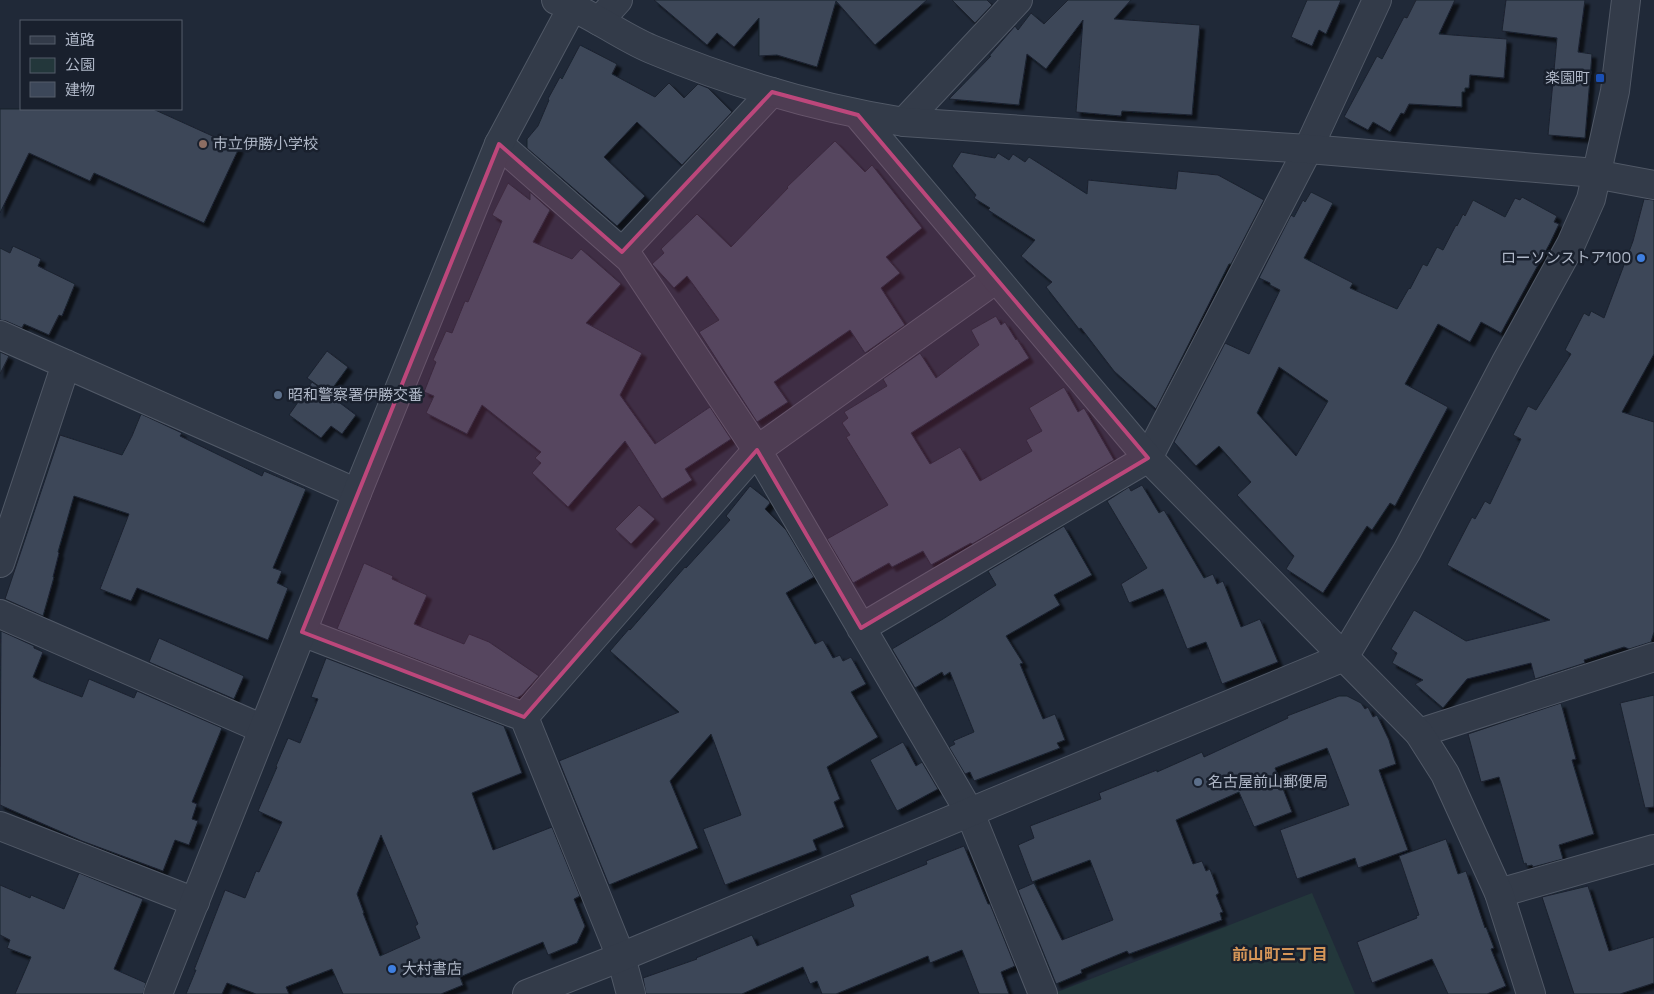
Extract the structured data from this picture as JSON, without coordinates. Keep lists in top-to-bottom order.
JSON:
{
  "districts": ["前山町三丁目"],
  "places": {
    "transit": ["楽園町"],
    "other": [
      "市立伊勝小学校",
      "ローソンストア100",
      "昭和警察署伊勝交番",
      "名古屋前山郵便局",
      "大村書店"
    ]
  },
  "legend": ["道路", "公園", "建物"]
}
